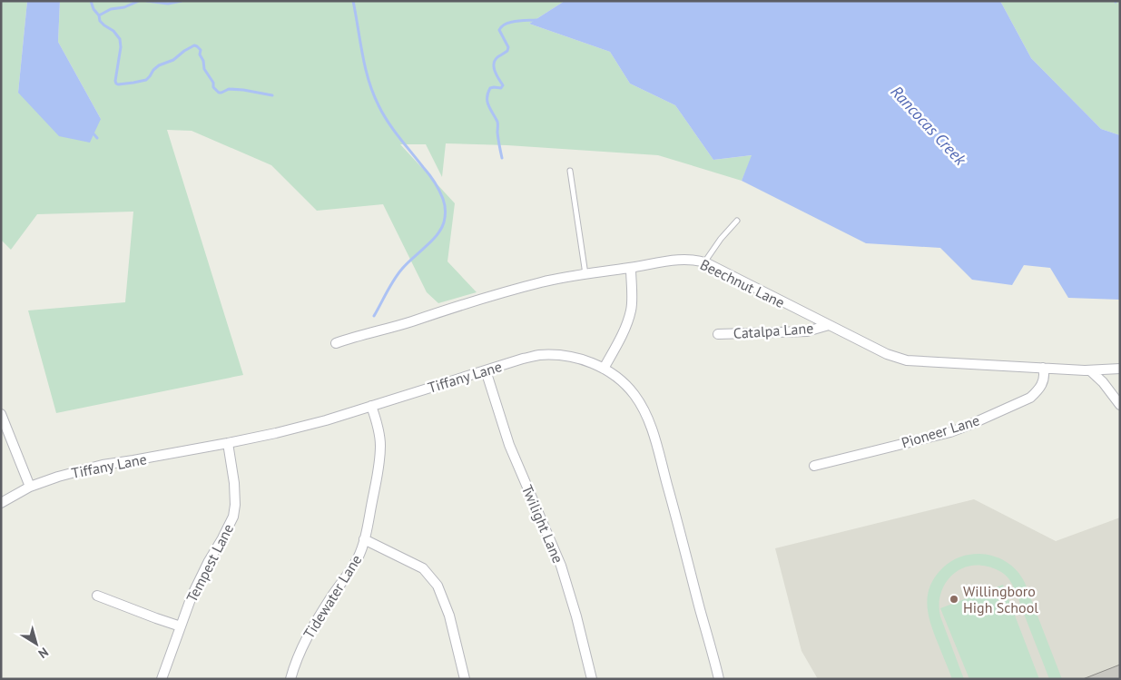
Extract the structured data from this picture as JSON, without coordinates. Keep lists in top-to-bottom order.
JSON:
{
  "streets": {
    "street": [
      "Beechnut Lane",
      "Catalpa Lane",
      "Tiffany Lane",
      "Pioneer Lane",
      "Twilight Lane",
      "Tempest Lane",
      "Tidewater Lane"
    ]
  },
  "crossings": [
    ["Beechnut Lane", "Catalpa Lane"],
    ["Beechnut Lane", "Pioneer Lane"],
    ["Tiffany Lane", "Twilight Lane"],
    ["Tiffany Lane", "Tempest Lane"],
    ["Tiffany Lane", "Tidewater Lane"]
  ],
  "water": ["Rancocas Creek"],
  "places": ["Willingboro High School"],
  "north": "bottom right"
}
